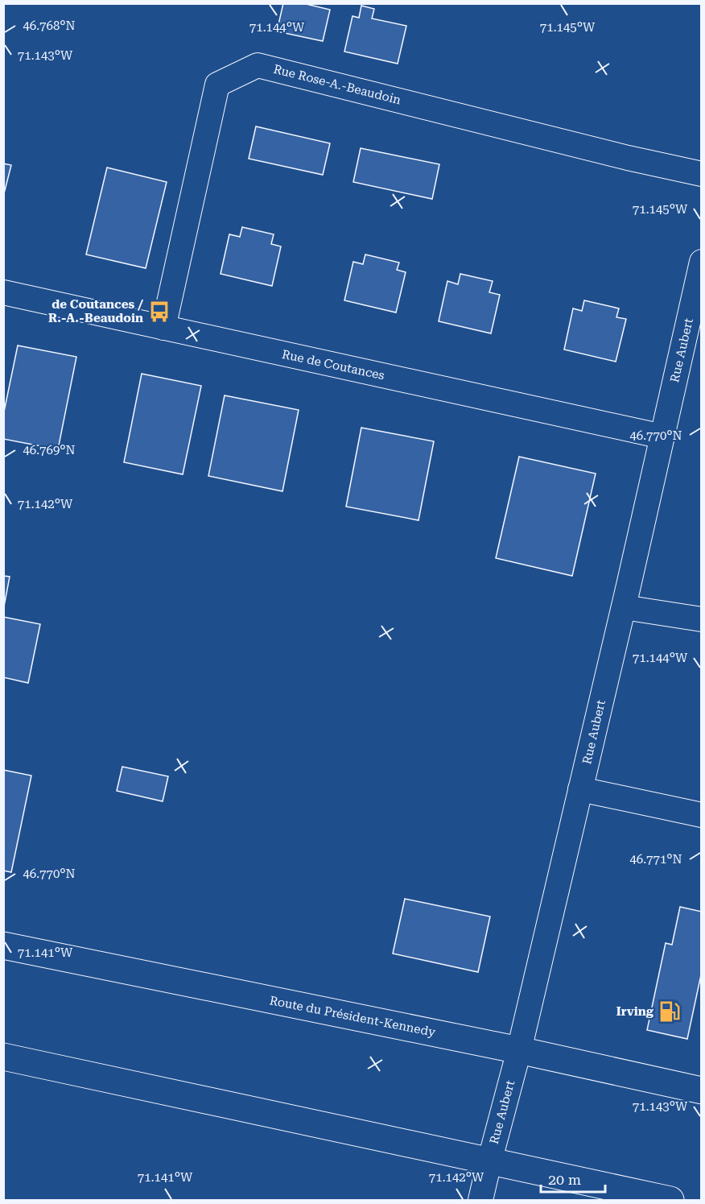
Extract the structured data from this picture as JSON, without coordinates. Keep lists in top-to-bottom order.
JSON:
{
  "streets": {
    "main road": ["Route du Président-Kennedy"],
    "street": ["Rue Rose-A.-Beaudoin", "Rue Aubert", "Rue de Coutances"]
  },
  "crossings": [
    ["Rue Rose-A.-Beaudoin", "Rue de Coutances"],
    ["Rue Aubert", "Rue de Coutances"],
    ["Rue Aubert", "Route du Président-Kennedy"]
  ],
  "places": {
    "bus stop": ["de Coutances / R.-A.-Beaudoin"],
    "fuel station": ["Irving"]
  },
  "scale_bar": "20 m",
  "coordinates": [
    "46.768°N",
    "71.144°W",
    "71.145°W",
    "71.143°W",
    "46.770°N",
    "46.769°N",
    "71.142°W",
    "46.771°N",
    "71.141°W"
  ]
}
